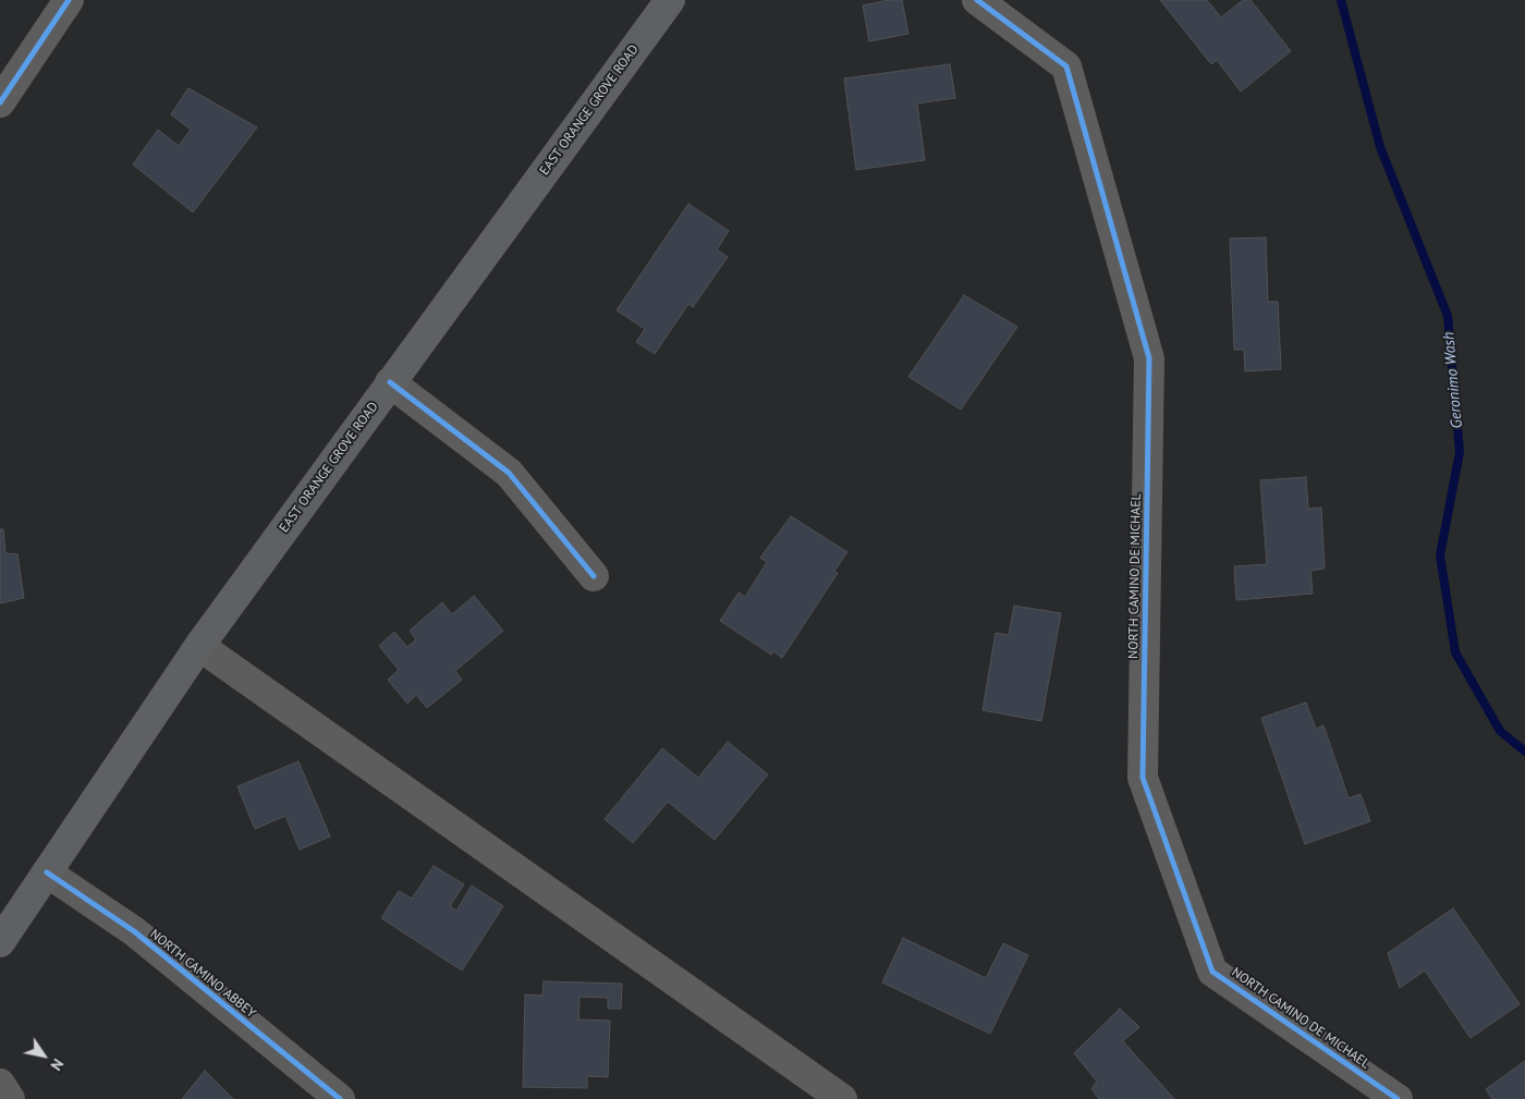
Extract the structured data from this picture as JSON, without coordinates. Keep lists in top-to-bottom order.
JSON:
{
  "streets": {
    "main road": ["EAST ORANGE GROVE ROAD"],
    "street": ["NORTH CAMINO DE MICHAEL", "NORTH CAMINO ABBEY"]
  },
  "crossings": [
    ["EAST ORANGE GROVE ROAD", "NORTH CAMINO ABBEY"]
  ],
  "water": ["Geronimo Wash"],
  "north": "bottom right"
}
